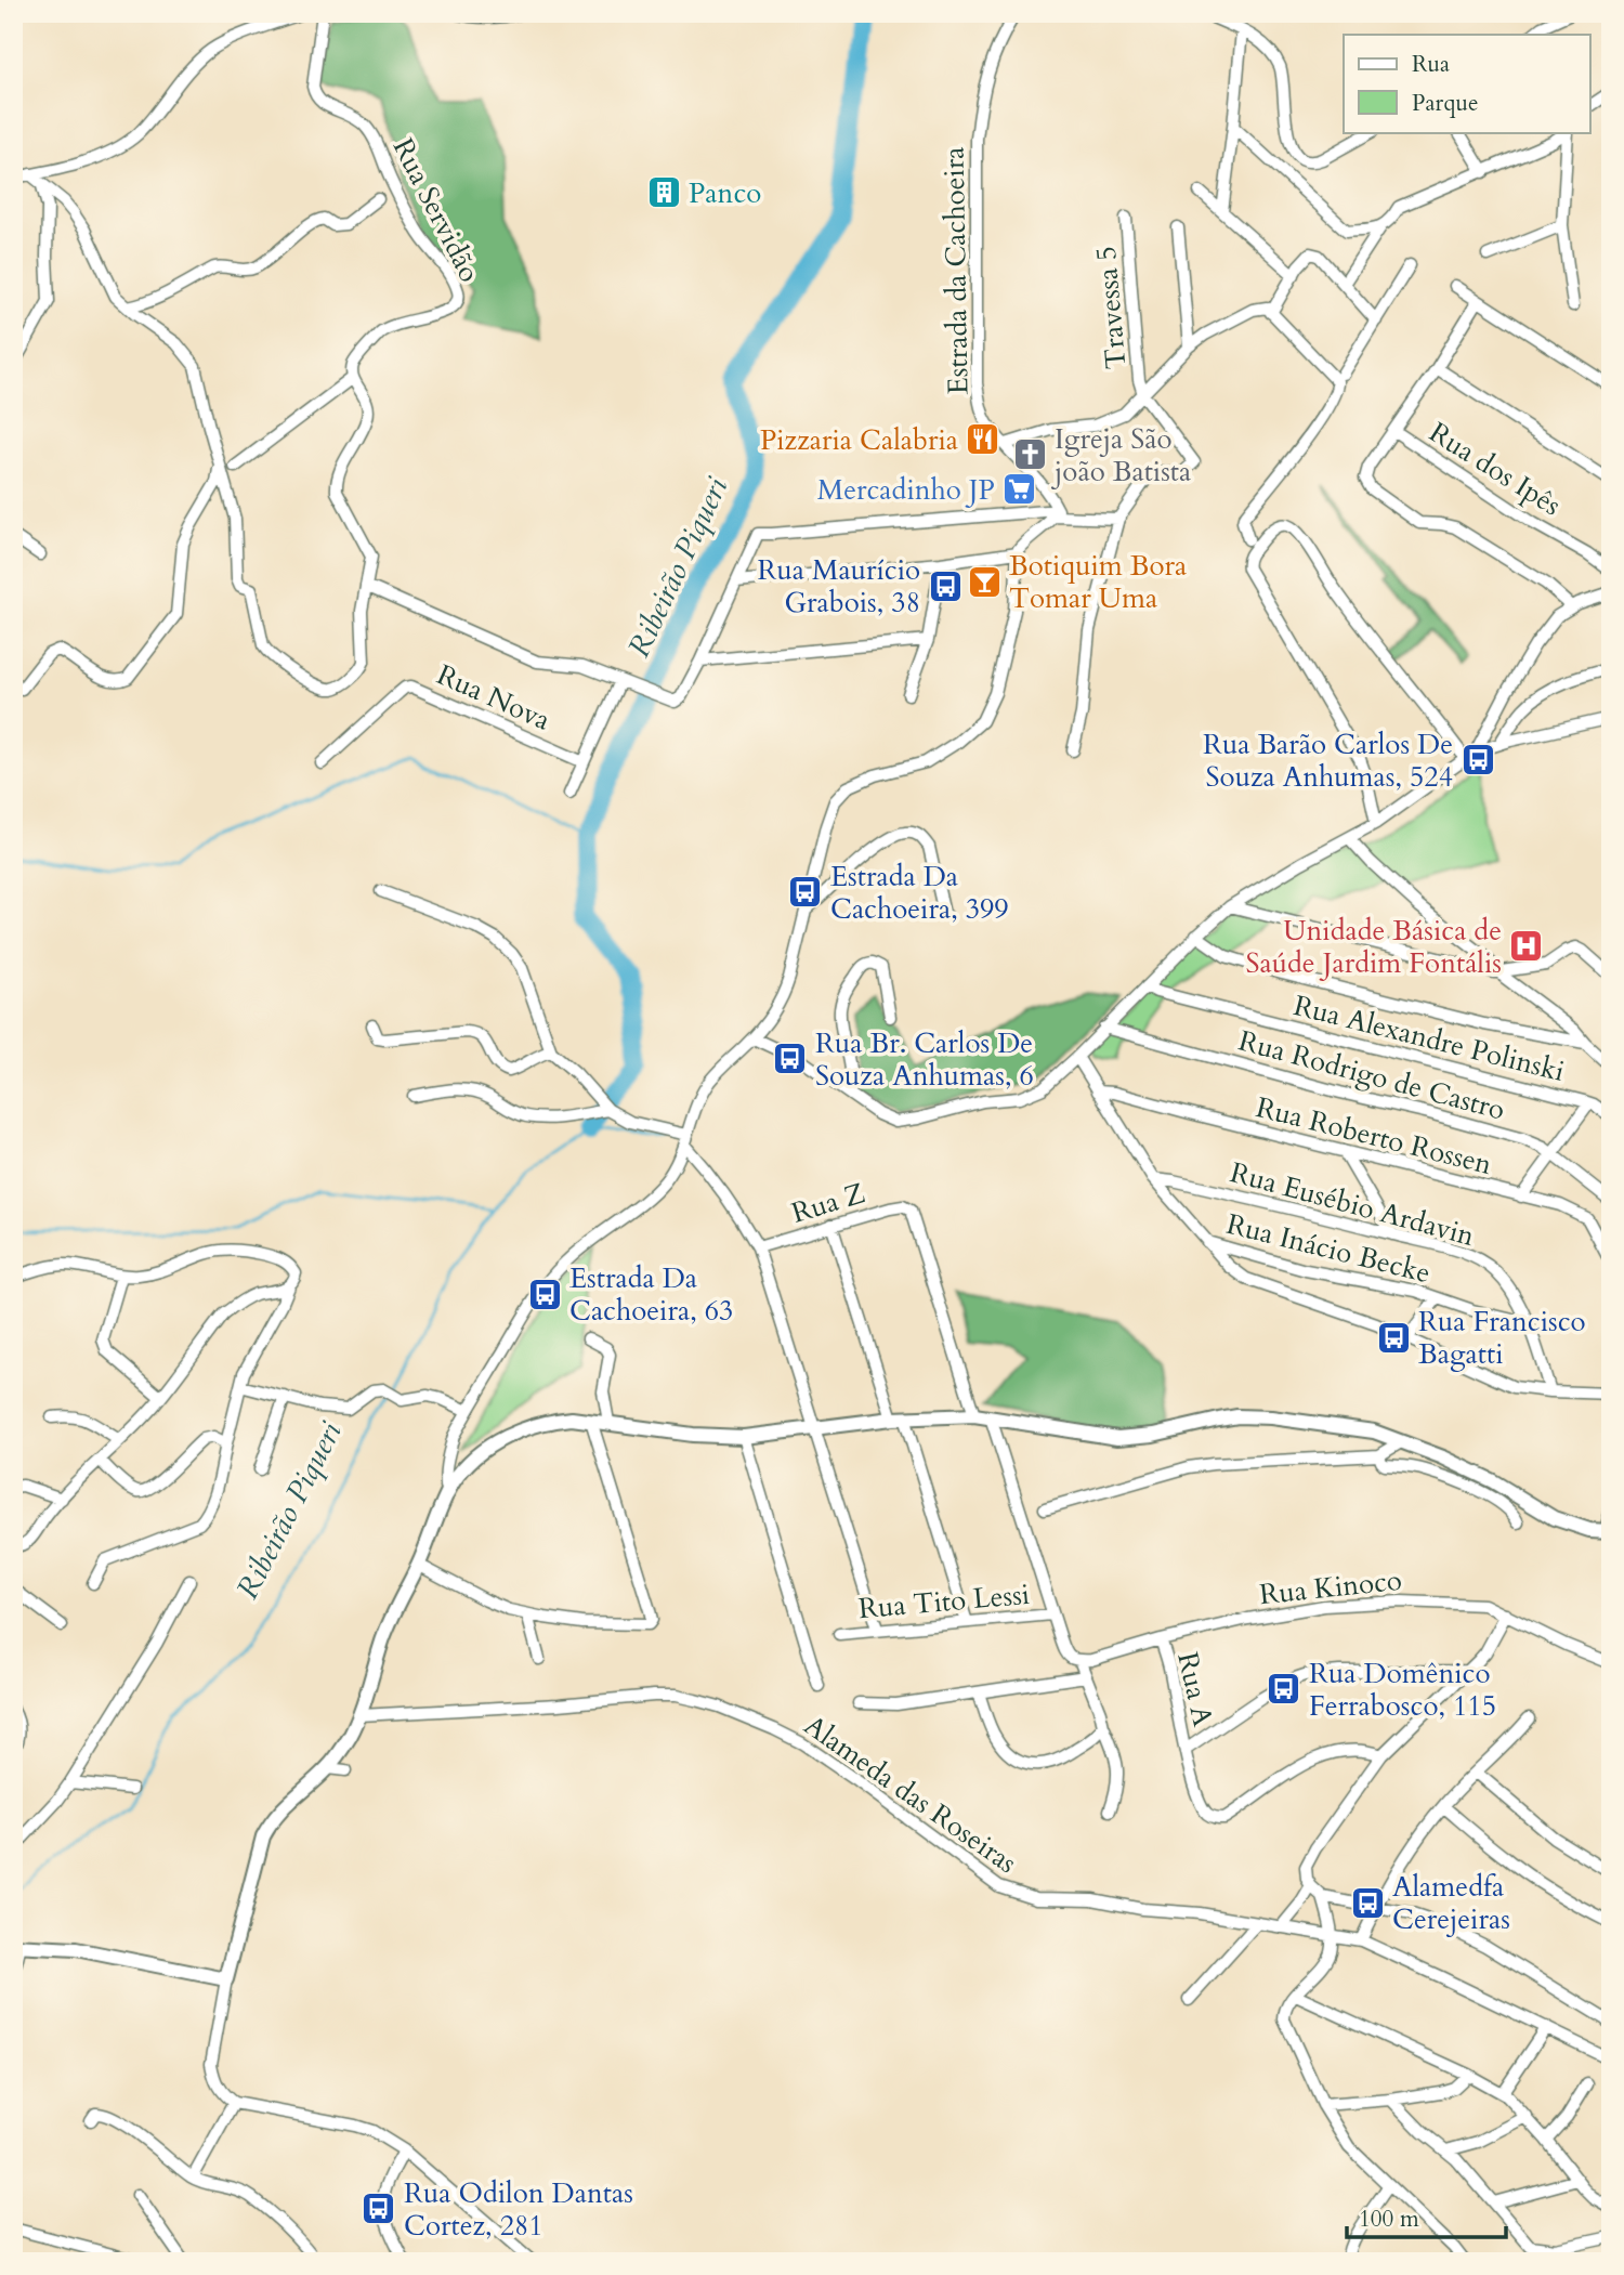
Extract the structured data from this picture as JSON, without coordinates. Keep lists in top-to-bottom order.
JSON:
{
  "streets": {
    "street": [
      "Rua Servidão",
      "Estrada da Cachoeira",
      "Travessa 5",
      "Rua dos Ipês",
      "Rua Nova",
      "Rua Alexandre Polinski",
      "Rua Rodrigo de Castro",
      "Rua Roberto Rossen",
      "Rua Z",
      "Rua Eusébio Ardavin",
      "Rua Inácio Becke",
      "Rua Kinoco",
      "Rua Tito Lessi",
      "Rua A",
      "Alameda das Roseiras"
    ]
  },
  "crossings": [
    ["Rua Roberto Rossen", "Rua Inácio Becke"],
    ["Rua Eusébio Ardavin", "Rua Inácio Becke"],
    ["Rua Kinoco", "Rua A"]
  ],
  "water": ["Ribeirão Piqueri"],
  "places": {
    "building": ["Panco"],
    "restaurant": ["Pizzaria Calabria"],
    "church": ["Igreja São joão Batista"],
    "supermarket": ["Mercadinho JP"],
    "bar": ["Botiquim Bora Tomar Uma"],
    "bus stop": [
      "Rua Maurício Grabois, 38",
      "Rua Barão Carlos De Souza Anhumas, 524",
      "Estrada Da Cachoeira, 399",
      "Rua Br. Carlos De Souza Anhumas, 6",
      "Estrada Da Cachoeira, 63",
      "Rua Francisco Bagatti",
      "Rua Domênico Ferrabosco, 115",
      "Alamedfa Cerejeiras",
      "Rua Odilon Dantas Cortez, 281"
    ],
    "hospital": ["Unidade Básica de Saúde Jardim Fontális"]
  },
  "legend": ["Rua", "Parque"],
  "scale_bar": "100 m"
}
